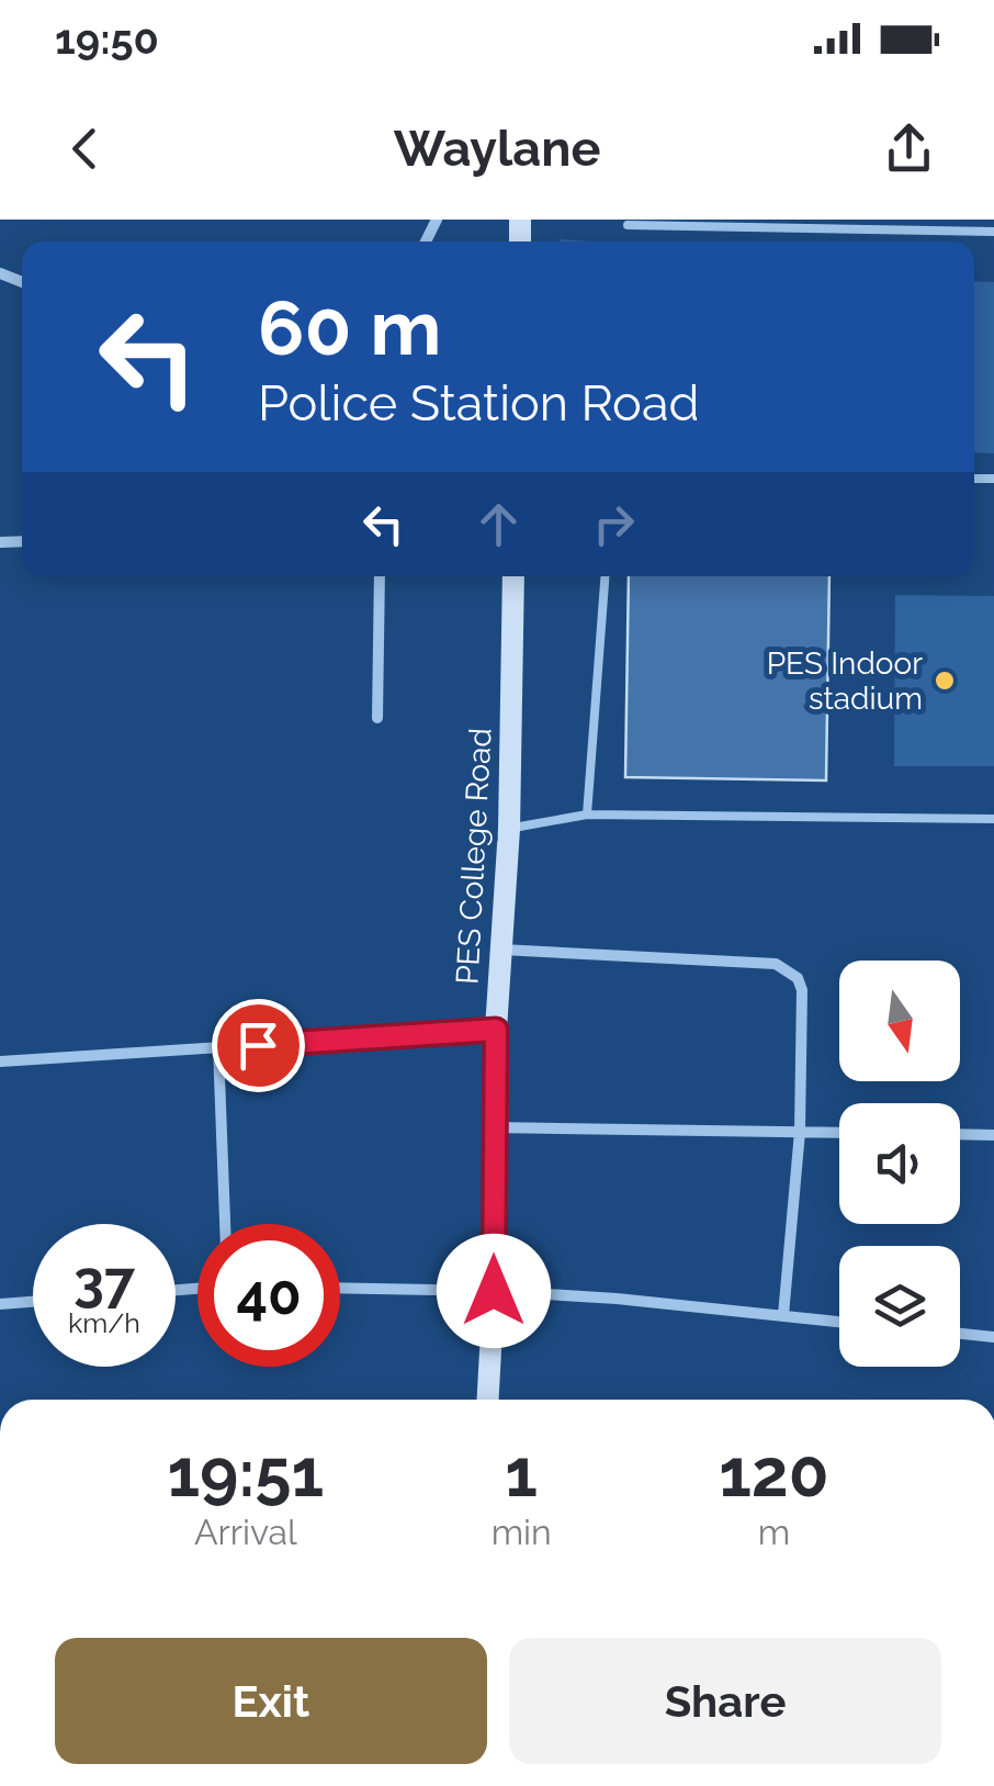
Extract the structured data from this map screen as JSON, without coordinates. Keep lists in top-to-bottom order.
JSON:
{
  "streets": {
    "street": ["PES College Road"]
  },
  "places": ["PES Indoor stadium"],
  "north": "bottom",
  "page": {
    "status": "19:50",
    "header": "Waylane",
    "turn": ["60 m", "Police Station Road"],
    "speed": "37 km/h",
    "limit": "40",
    "eta": [
      "19:51",
      "Arrival",
      "1",
      "min",
      "120",
      "m"
    ],
    "buttons": ["Exit", "Share"]
  }
}
